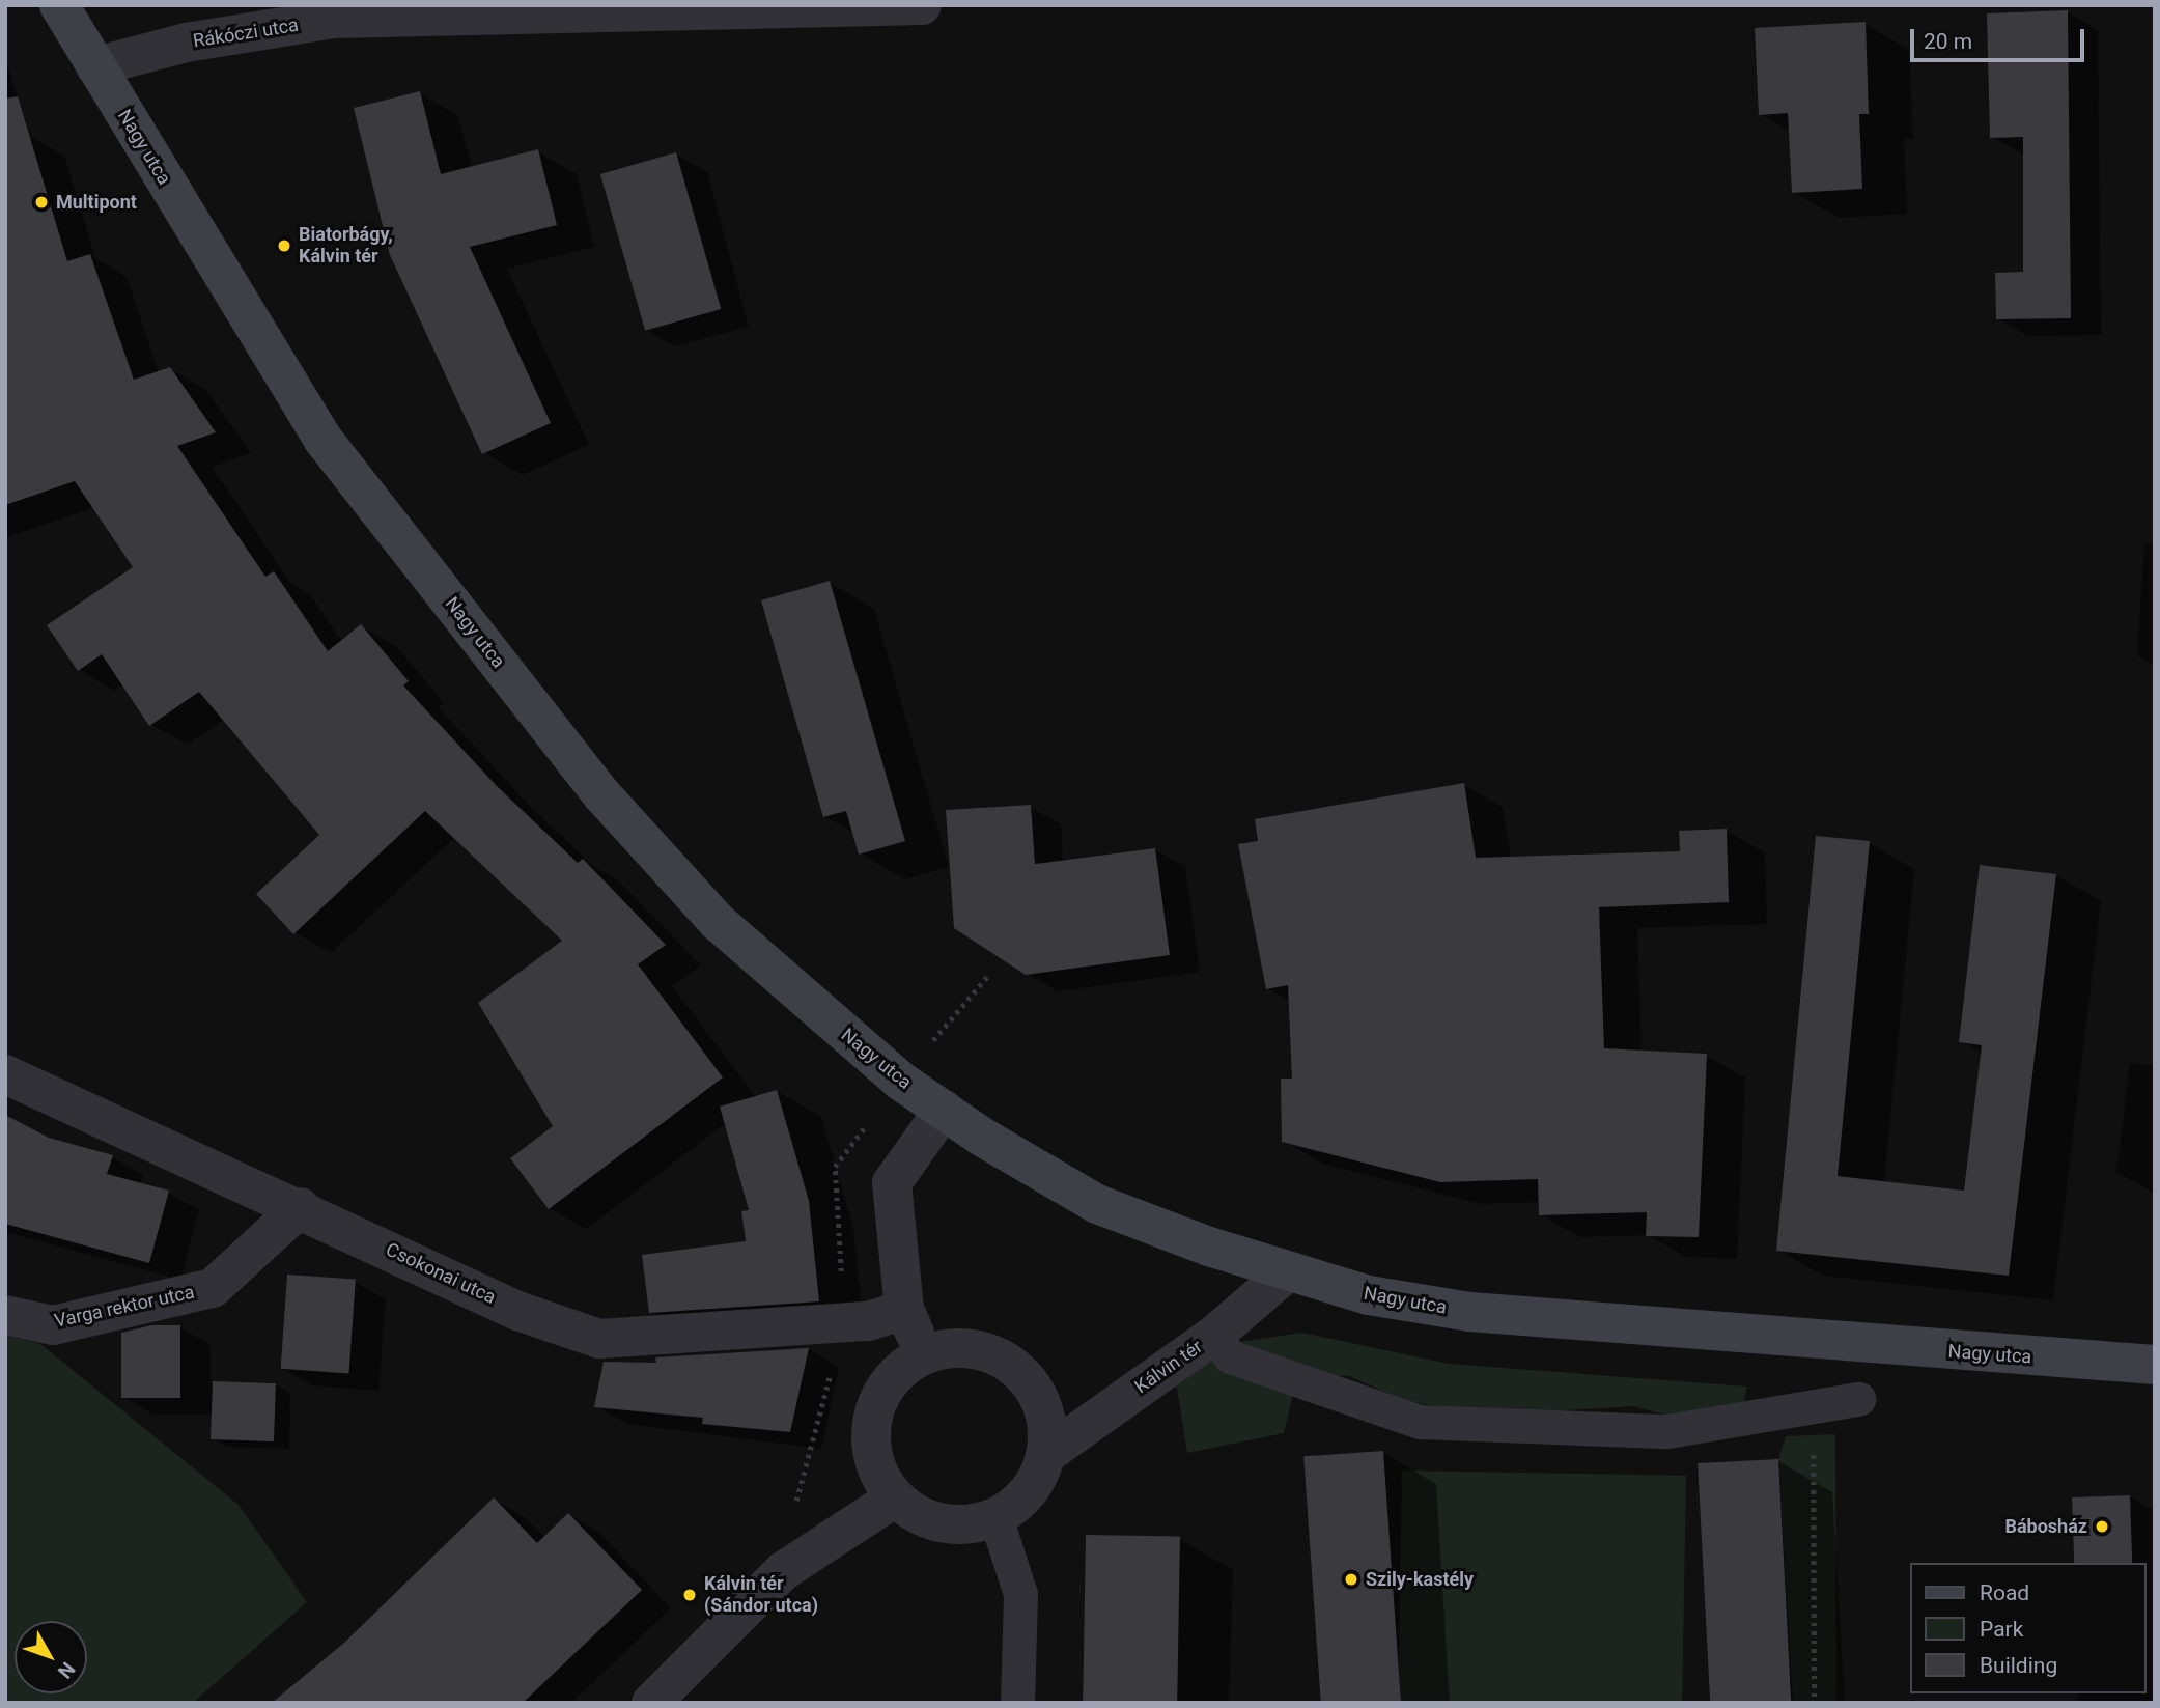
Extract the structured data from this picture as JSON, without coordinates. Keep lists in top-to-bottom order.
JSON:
{
  "streets": {
    "main road": ["Nagy utca"],
    "street": [
      "Rákóczi utca",
      "Csokonai utca",
      "Varga rektor utca",
      "Kálvin tér"
    ]
  },
  "crossings": [
    ["Rákóczi utca", "Nagy utca"],
    ["Nagy utca", "Kálvin tér"],
    ["Csokonai utca", "Varga rektor utca"]
  ],
  "places": [
    "Multipont",
    "Biatorbágy, Kálvin tér",
    "Bábosház",
    "Szily-kastély",
    "Kálvin tér (Sándor utca)"
  ],
  "legend": ["Road", "Park", "Building"],
  "scale_bar": "20 m",
  "north": "bottom right"
}
